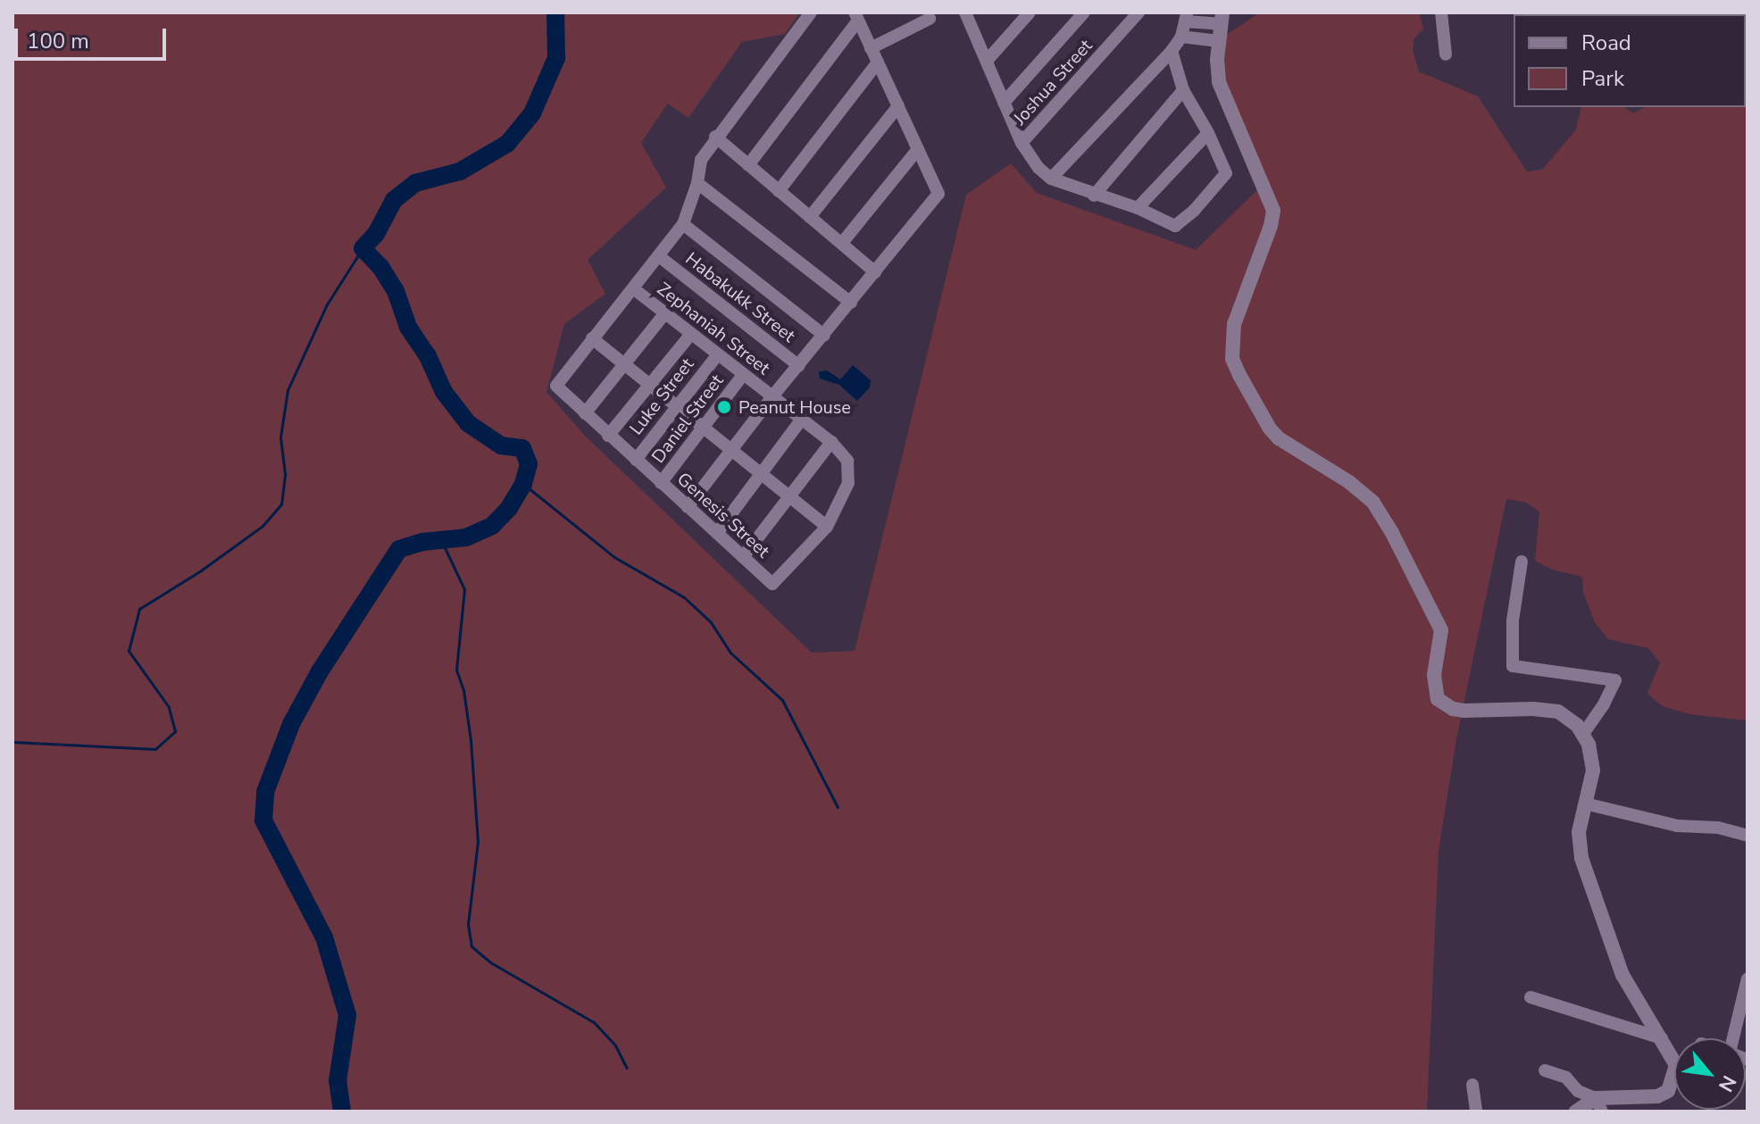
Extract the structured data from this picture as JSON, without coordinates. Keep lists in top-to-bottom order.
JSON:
{
  "streets": {
    "street": [
      "Joshua Street",
      "Habakukk Street",
      "Zephaniah Street",
      "Luke Street",
      "Daniel Street",
      "Genesis Street"
    ]
  },
  "crossings": [
    ["Habakukk Street", "Genesis Street"],
    ["Zephaniah Street", "Luke Street"],
    ["Zephaniah Street", "Daniel Street"],
    ["Zephaniah Street", "Genesis Street"],
    ["Luke Street", "Genesis Street"],
    ["Daniel Street", "Genesis Street"]
  ],
  "places": ["Peanut House"],
  "legend": ["Road", "Park"],
  "scale_bar": "100 m",
  "north": "bottom right"
}
